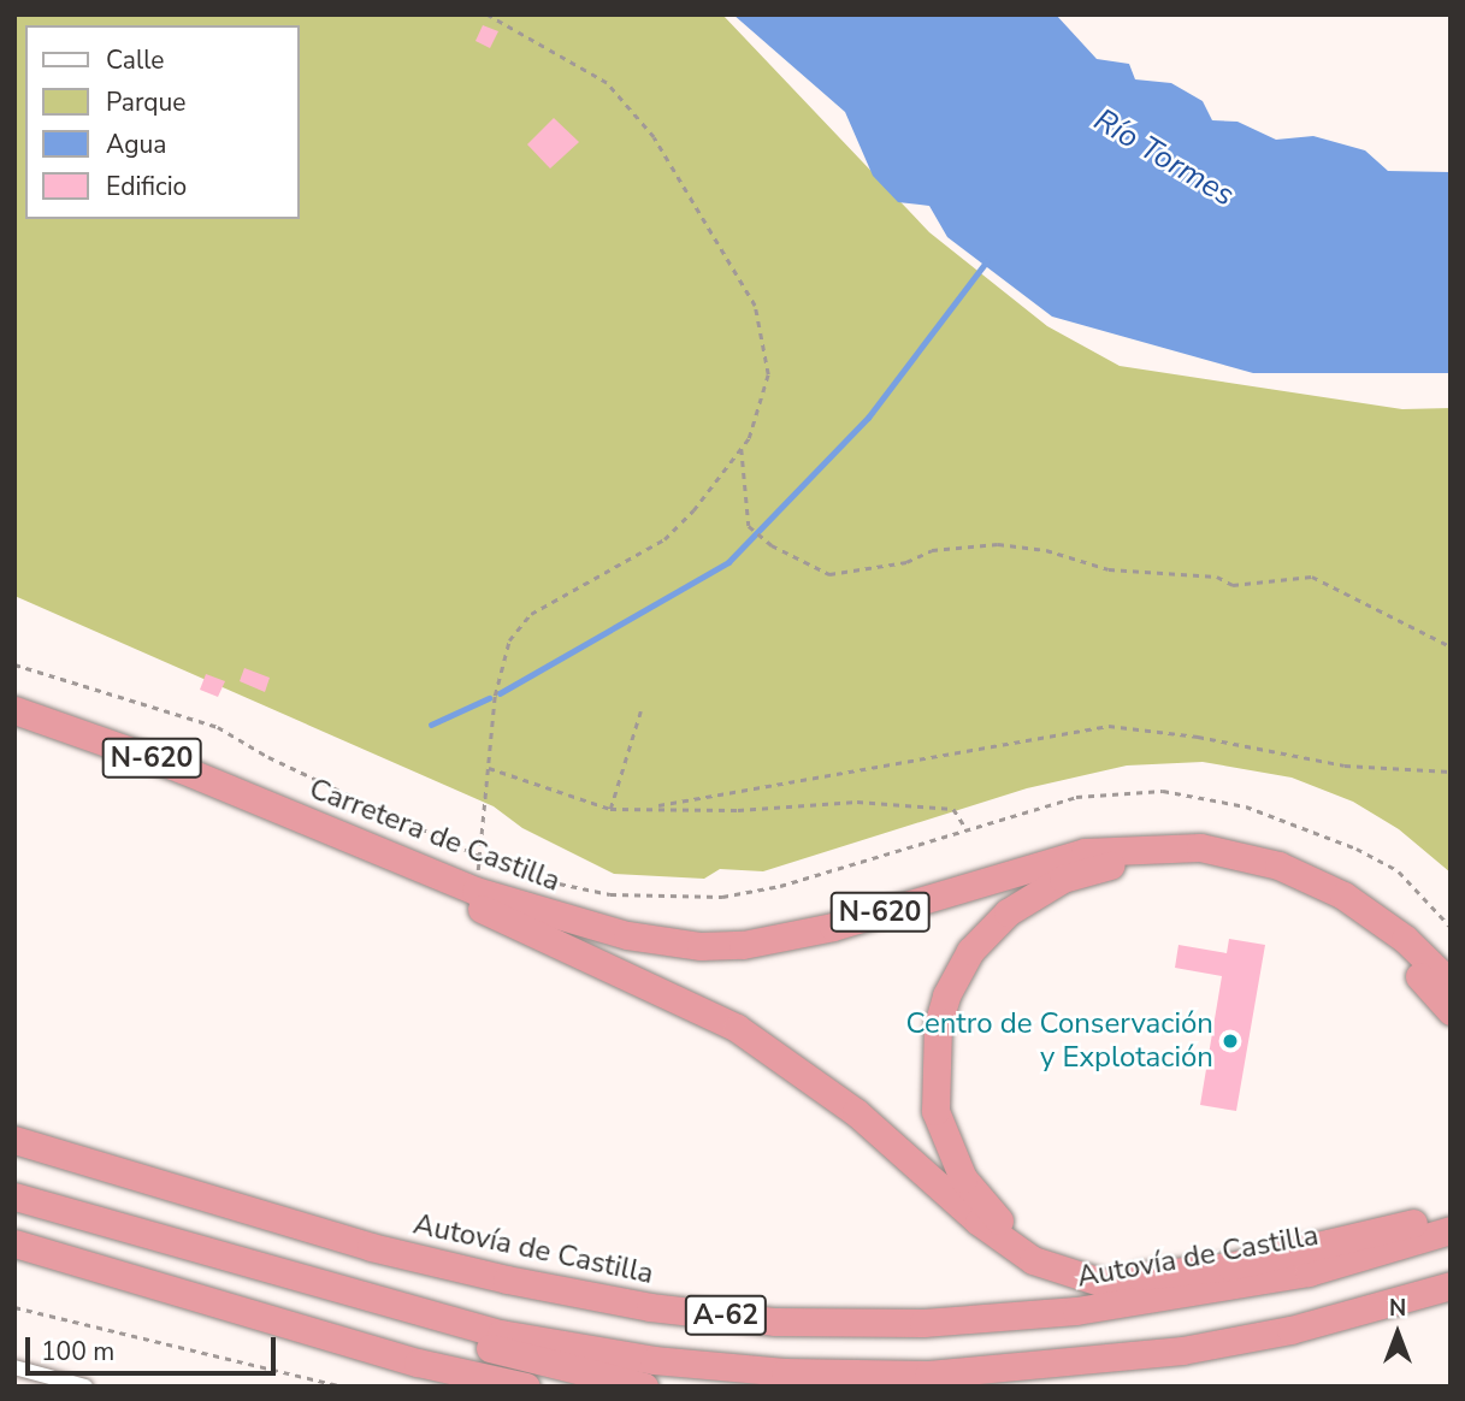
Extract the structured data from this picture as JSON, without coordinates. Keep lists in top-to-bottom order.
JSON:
{
  "streets": {
    "highway": [
      "N-620",
      "Carretera de Castilla",
      "Autovía de Castilla",
      "A-62"
    ]
  },
  "water": ["Río Tormes"],
  "places": ["Centro de Conservación y Explotación"],
  "legend": [
    "Calle",
    "Parque",
    "Agua",
    "Edificio"
  ],
  "scale_bar": "100 m",
  "north": "top"
}
